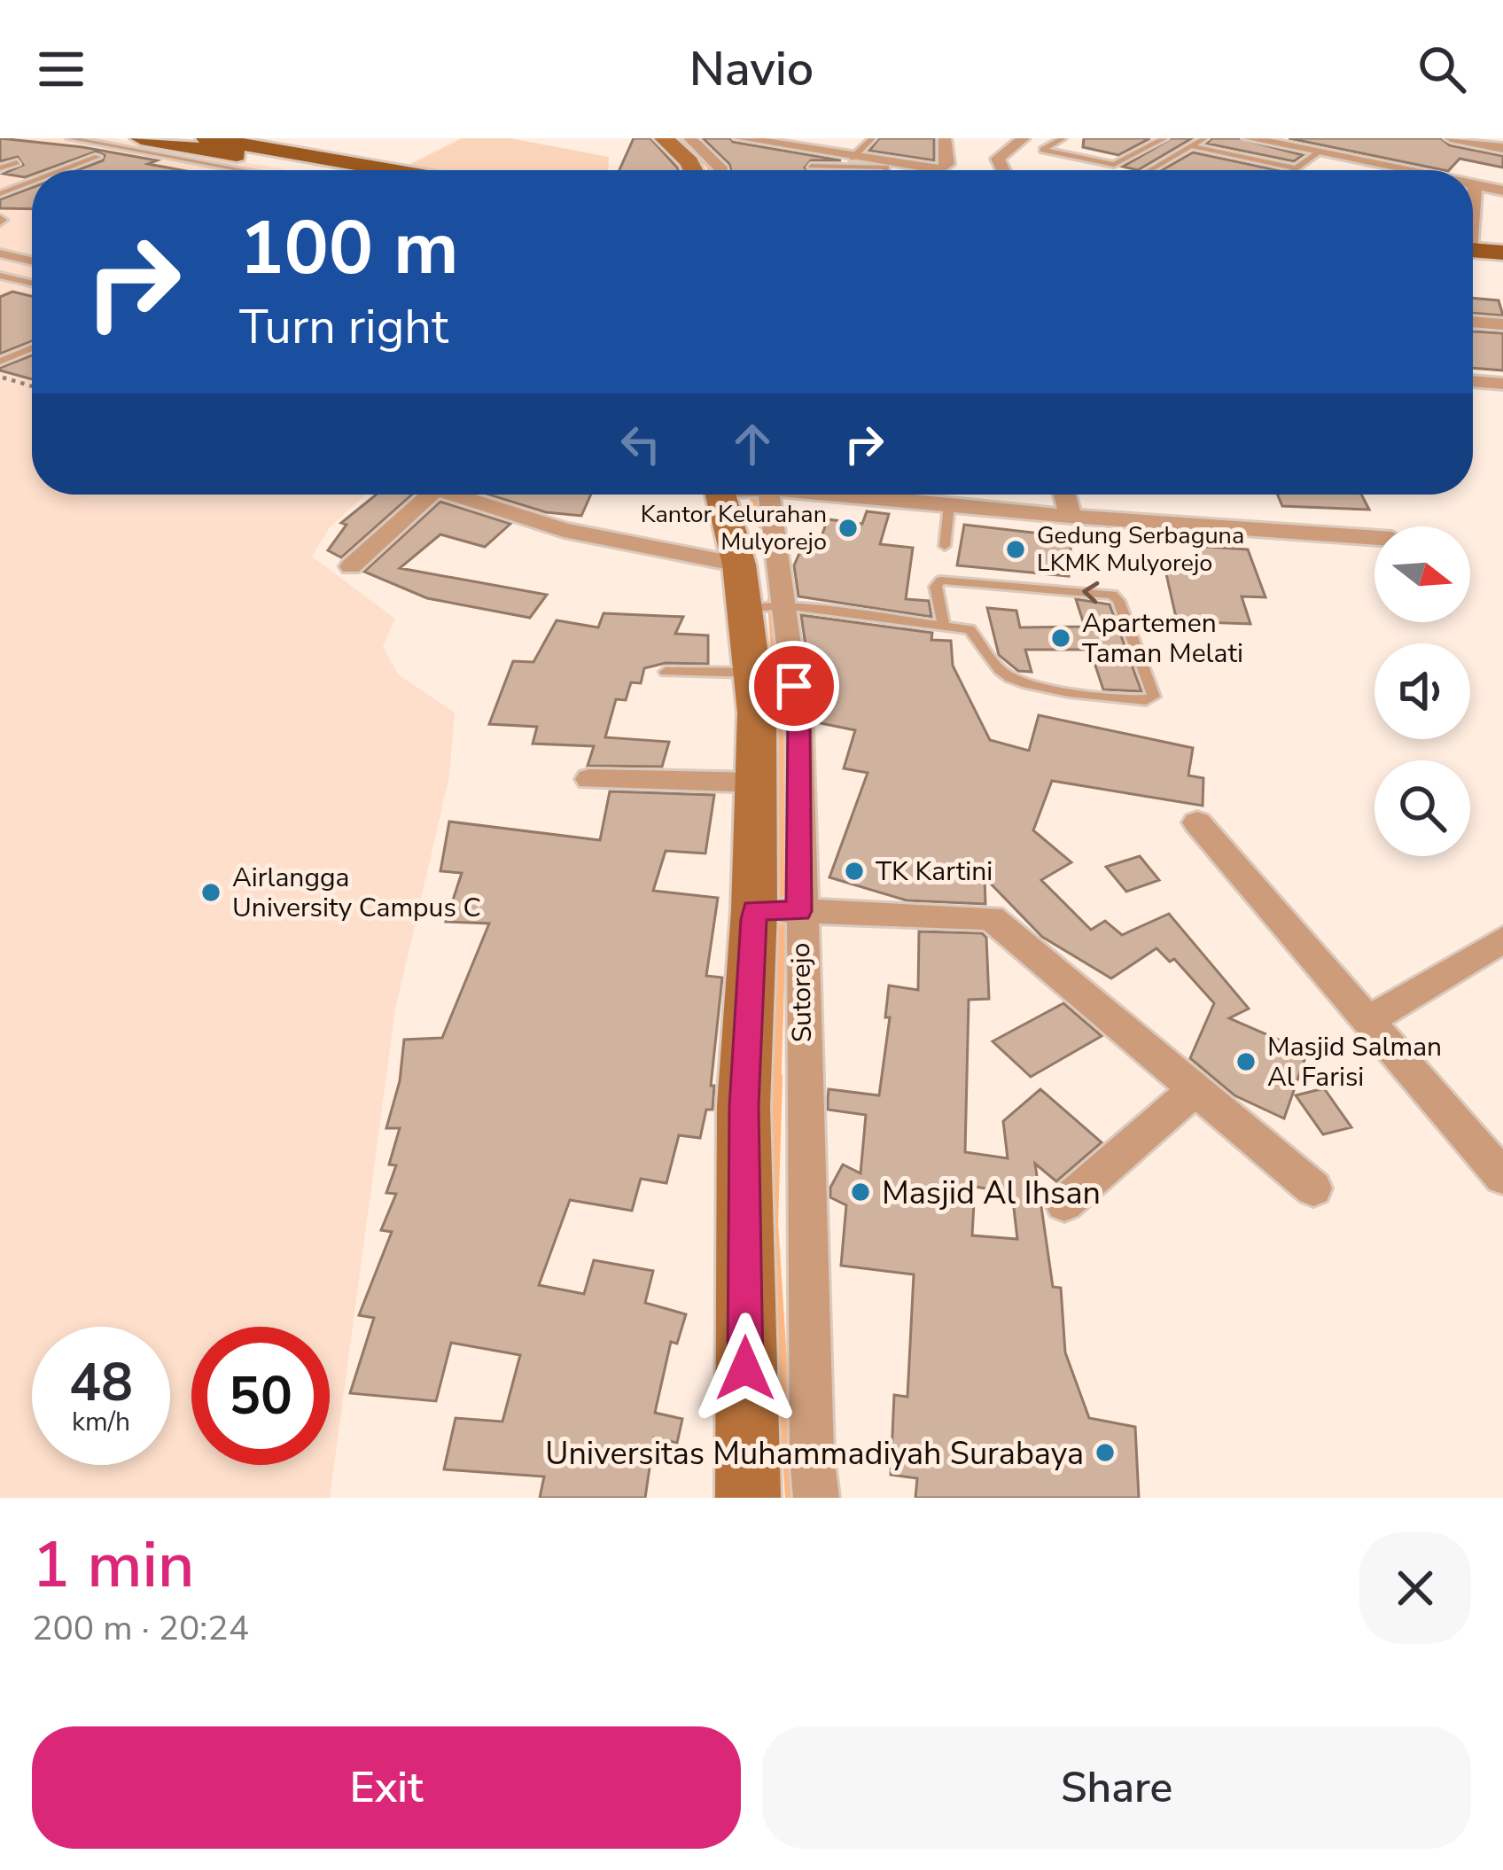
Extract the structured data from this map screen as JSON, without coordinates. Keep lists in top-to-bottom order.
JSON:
{
  "streets": {
    "street": ["Sutorejo"]
  },
  "places": [
    "Kantor Kelurahan Mulyorejo",
    "Gedung Serbaguna LKMK Mulyorejo",
    "Apartemen Taman Melati",
    "TK Kartini",
    "Airlangga University Campus C",
    "Masjid Salman Al Farisi",
    "Masjid Al Ihsan",
    "Universitas Muhammadiyah Surabaya"
  ],
  "north": "right",
  "page": {
    "header": "Navio",
    "turn": ["100 m", "Turn right"],
    "speed": "48 km/h",
    "limit": "50",
    "heading": ["1 min", "200 m · 20:24"],
    "buttons": ["Exit", "Share"]
  }
}
